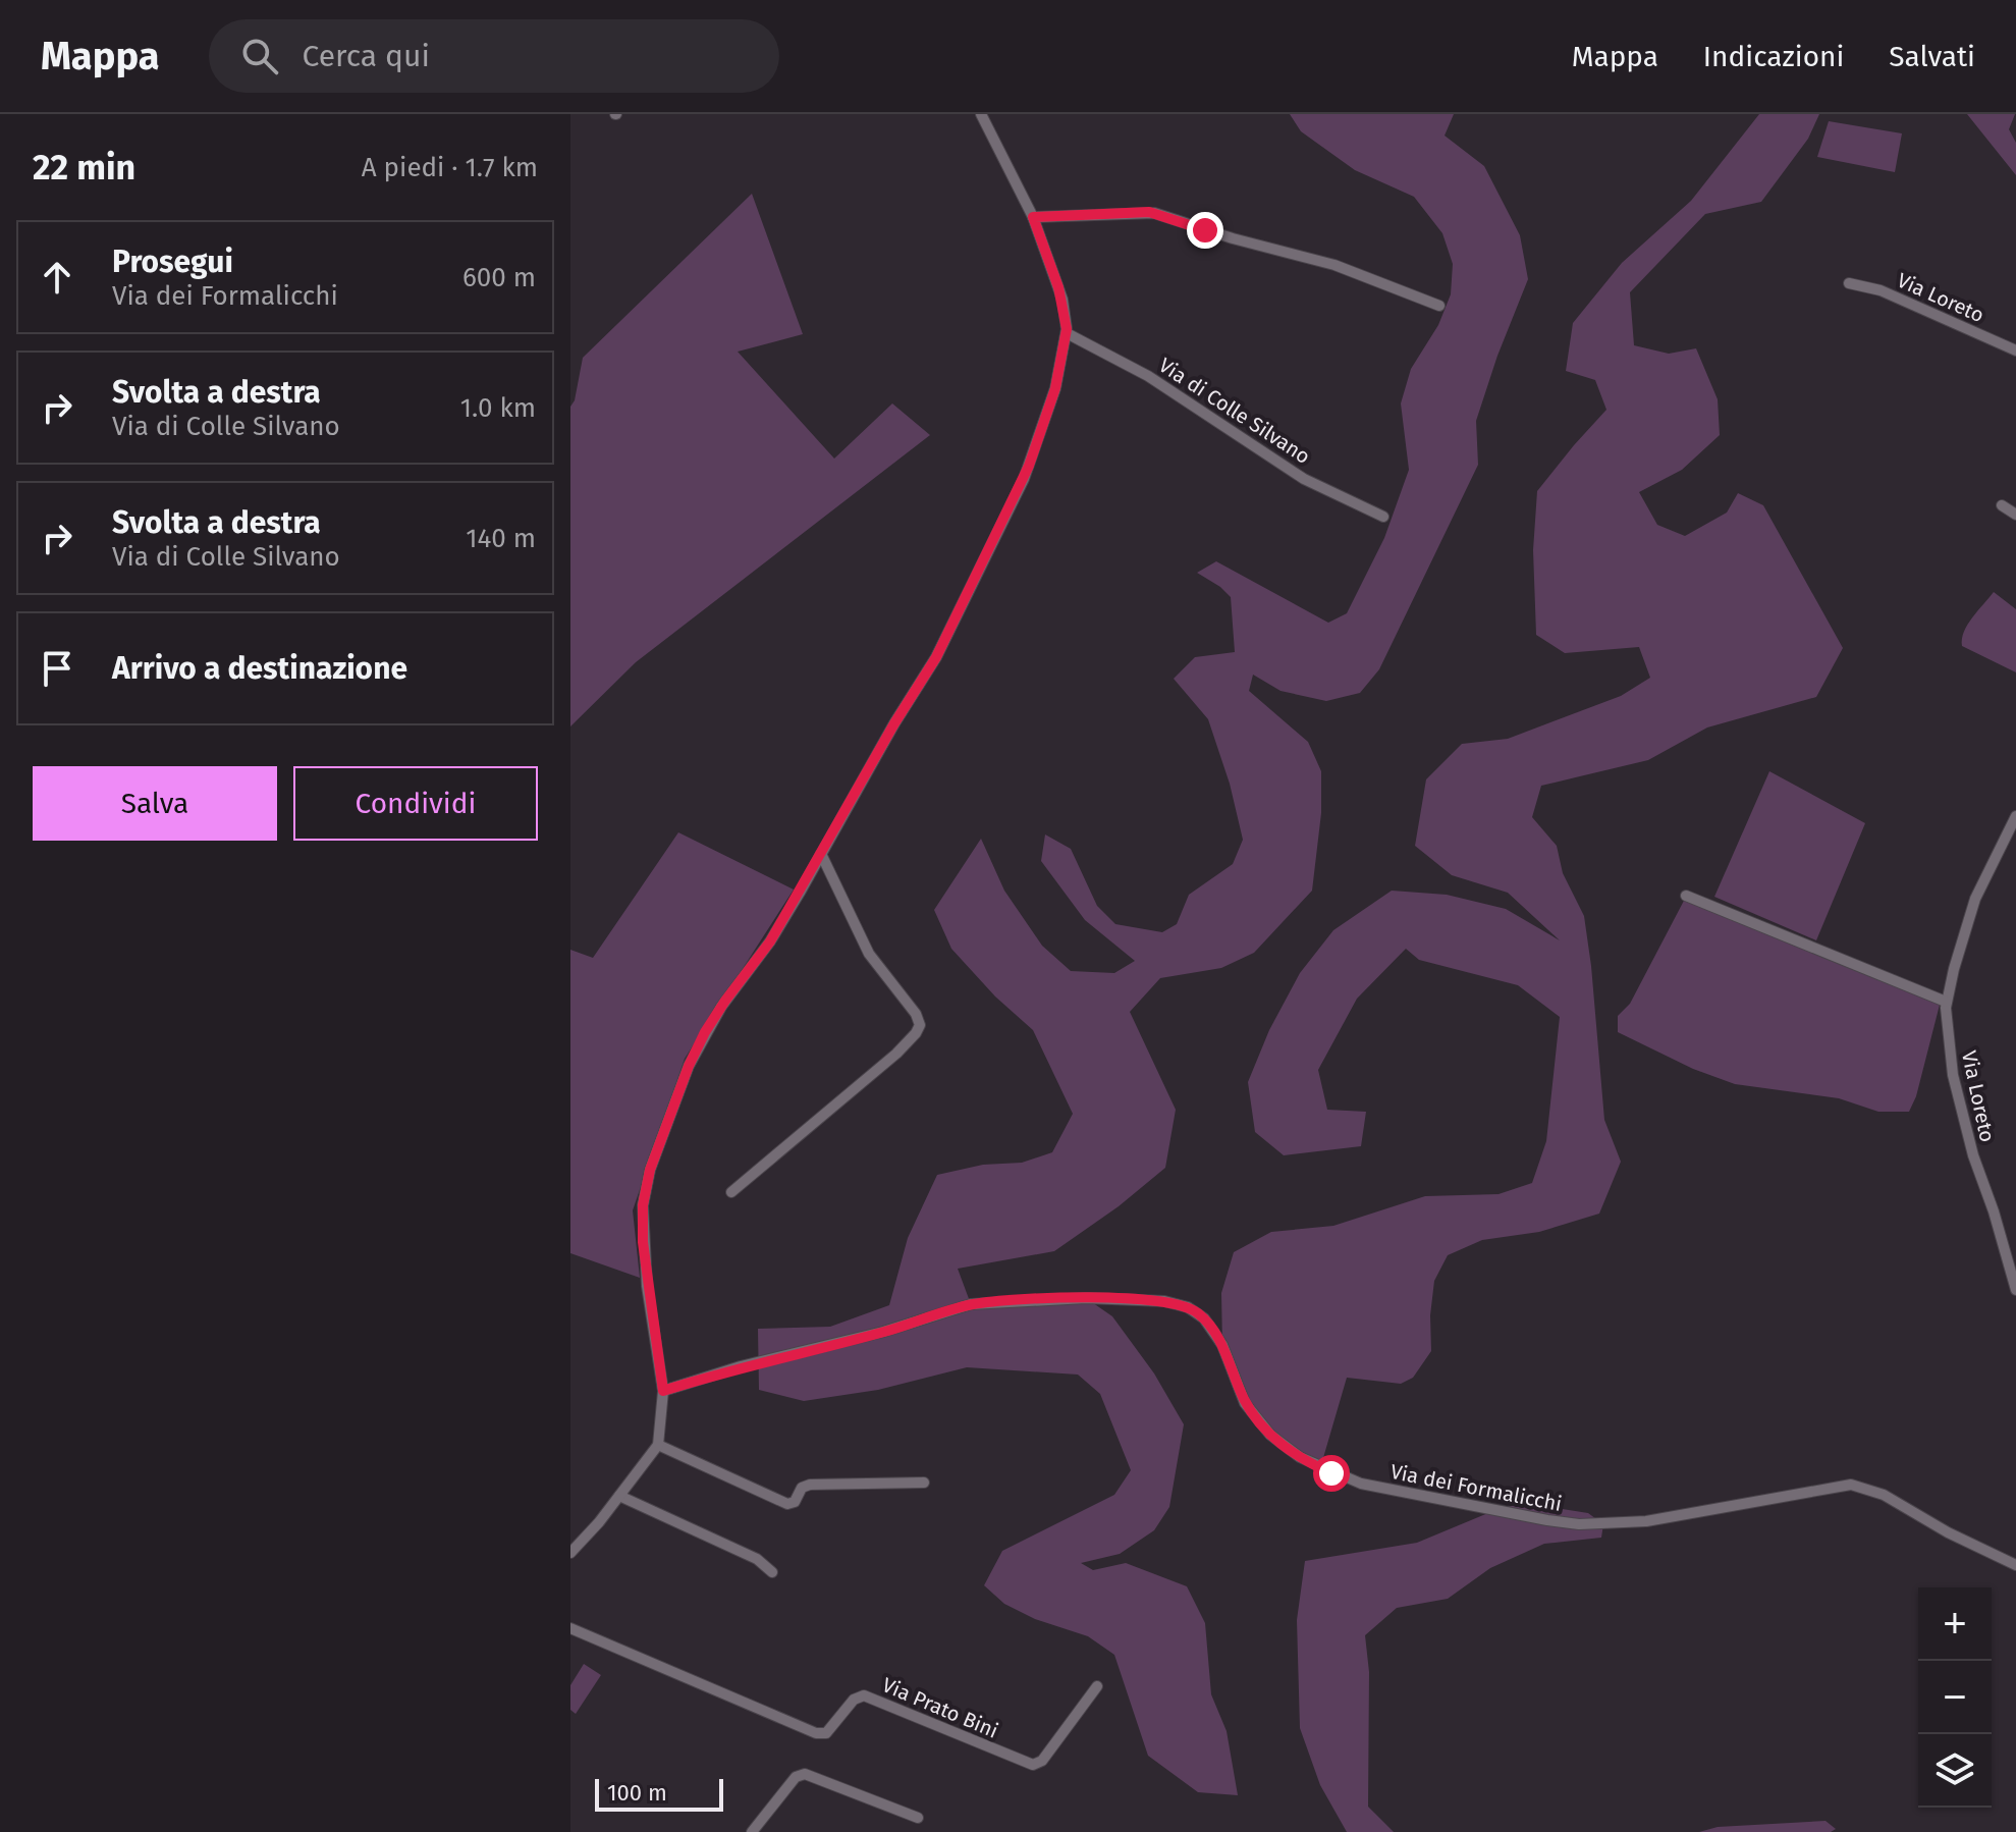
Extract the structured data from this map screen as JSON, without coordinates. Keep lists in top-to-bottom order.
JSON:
{
  "streets": {
    "street": [
      "Via Loreto",
      "Via di Colle Silvano",
      "Via dei Formalicchi",
      "Via Prato Bini"
    ]
  },
  "scale_bar": "100 m",
  "page": {
    "header": "Mappa",
    "search": "Cerca qui",
    "nav": ["Mappa", "Indicazioni", "Salvati"],
    "heading": ["22 min", "A piedi · 1.7 km"],
    "list": [
      ["Prosegui", "Via dei Formalicchi", "600 m"],
      ["Svolta a destra", "Via di Colle Silvano", "1.0 km"],
      ["Svolta a destra", "Via di Colle Silvano", "140 m"],
      "Arrivo a destinazione"
    ],
    "buttons": ["Salva", "Condividi"],
    "map_buttons": ["+", "−"],
    "scale": "100 m"
  }
}
